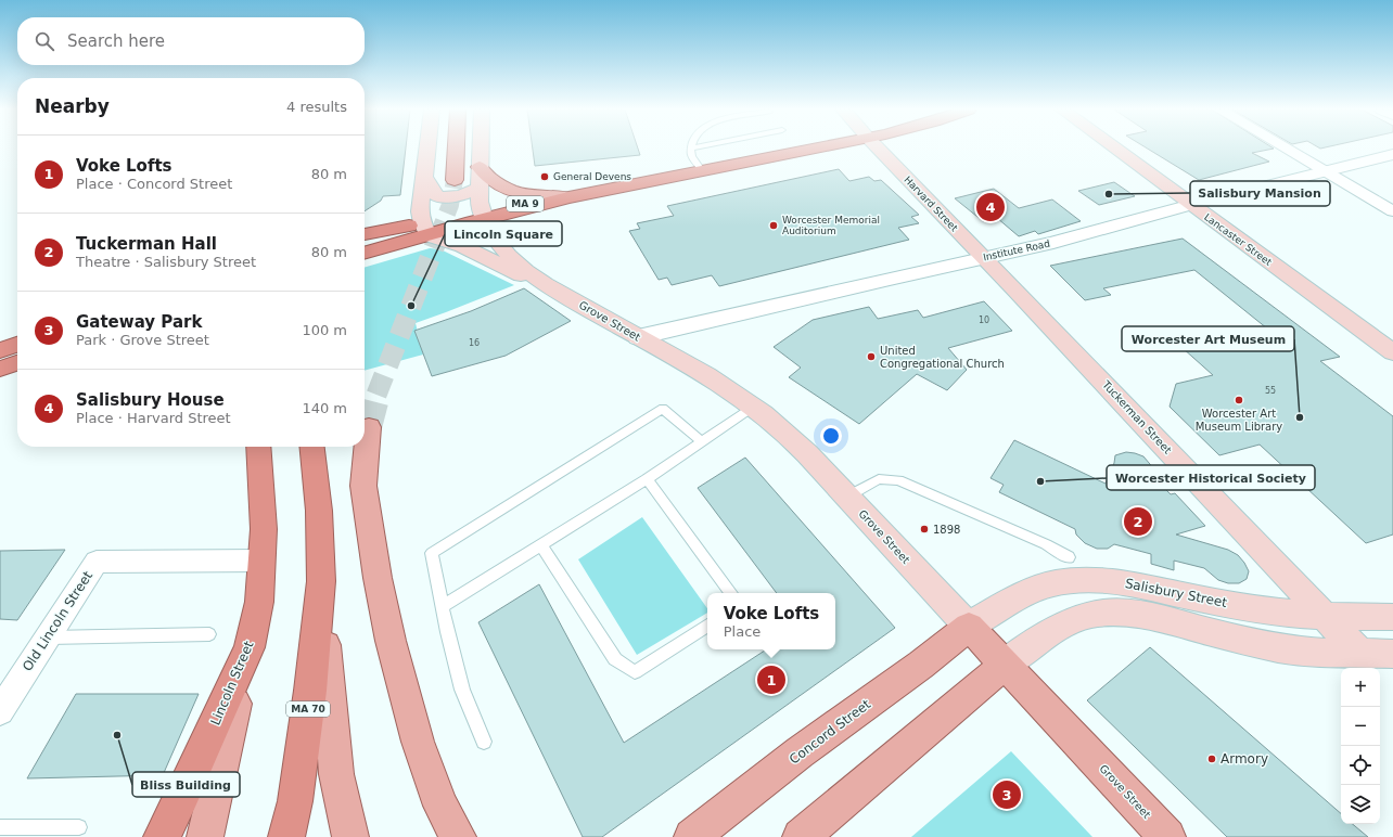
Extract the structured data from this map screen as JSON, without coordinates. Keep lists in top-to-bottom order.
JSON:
{
  "streets": {
    "highway": ["MA 9", "Lincoln Street", "MA 70"],
    "main road": [
      "Harvard Street",
      "Lancaster Street",
      "Grove Street",
      "Tuckerman Street",
      "Salisbury Street",
      "Concord Street"
    ],
    "street": ["Institute Road", "Old Lincoln Street"]
  },
  "crossings": [
    ["MA 9", "Grove Street"],
    ["Harvard Street", "Institute Road"],
    ["Harvard Street", "Tuckerman Street"],
    ["Lancaster Street", "Institute Road"],
    ["Institute Road", "Grove Street"],
    ["Institute Road", "Tuckerman Street"],
    ["Grove Street", "Salisbury Street"],
    ["Grove Street", "Concord Street"],
    ["Tuckerman Street", "Salisbury Street"],
    ["Salisbury Street", "Concord Street"],
    ["Old Lincoln Street", "Lincoln Street"]
  ],
  "places": [
    "General Devens",
    "Salisbury Mansion",
    "Worcester Memorial Auditorium",
    "Lincoln Square",
    "United Congregational Church",
    "Worcester Art Museum Library",
    "Worcester Art Museum",
    "Worcester Historical Society",
    "1898",
    "Bliss Building",
    "Armory"
  ],
  "house_numbers": ["10", "16", "55"],
  "page": {
    "search": "Search here",
    "heading": ["Nearby", "4 results"],
    "list": [
      {
        "mark": "1",
        "name": "Voke Lofts",
        "note": "Place · Concord Street",
        "value": "80 m"
      },
      {
        "mark": "2",
        "name": "Tuckerman Hall",
        "note": "Theatre · Salisbury Street",
        "value": "80 m"
      },
      {
        "mark": "3",
        "name": "Gateway Park",
        "note": "Park · Grove Street",
        "value": "100 m"
      },
      {
        "mark": "4",
        "name": "Salisbury House",
        "note": "Place · Harvard Street",
        "value": "140 m"
      }
    ],
    "pins": [
      "4",
      "2",
      "1",
      "3"
    ],
    "popup": ["Voke Lofts", "Place"],
    "map_buttons": ["+", "−"]
  }
}
